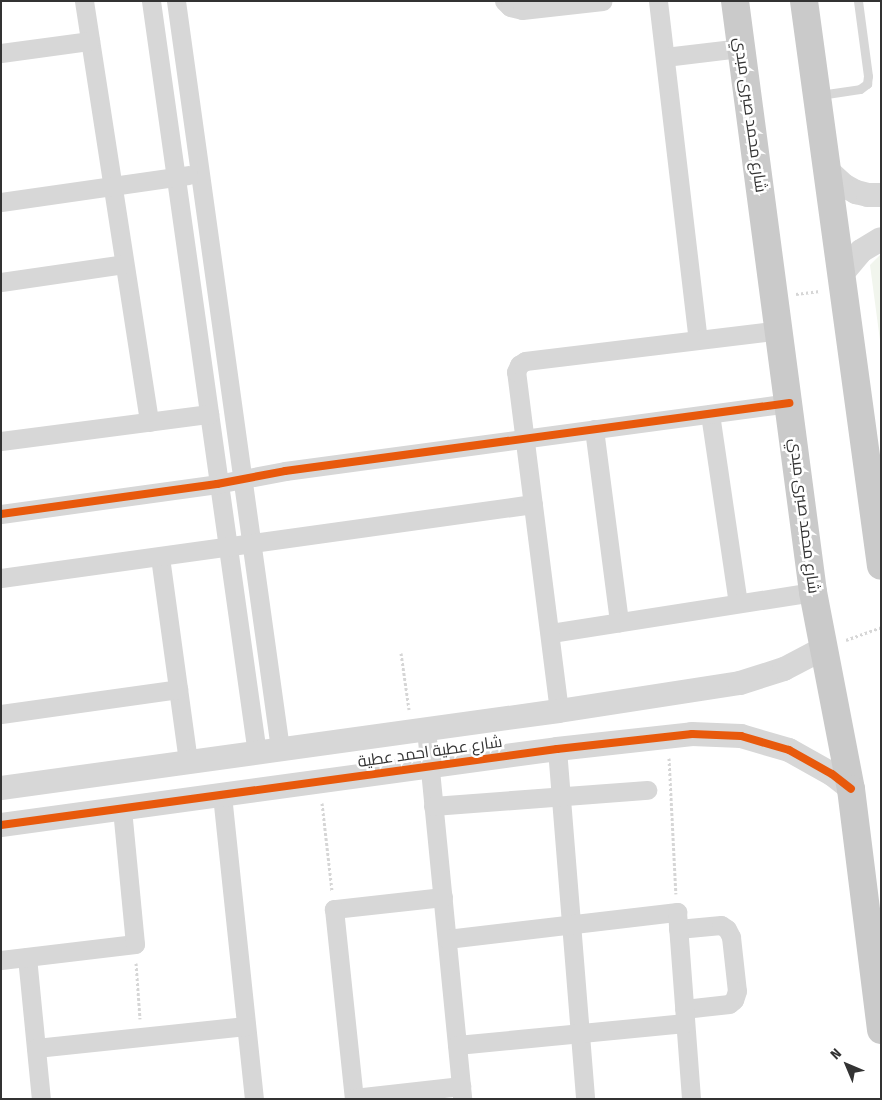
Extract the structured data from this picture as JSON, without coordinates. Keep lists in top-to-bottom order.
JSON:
{
  "streets": {
    "main road": ["شارع محمد صبرى مبدي"],
    "street": ["شارع عطية احمد عطية"]
  },
  "crossings": [
    ["شارع محمد صبرى مبدي", "شارع عطية احمد عطية"]
  ],
  "north": "top left"
}
